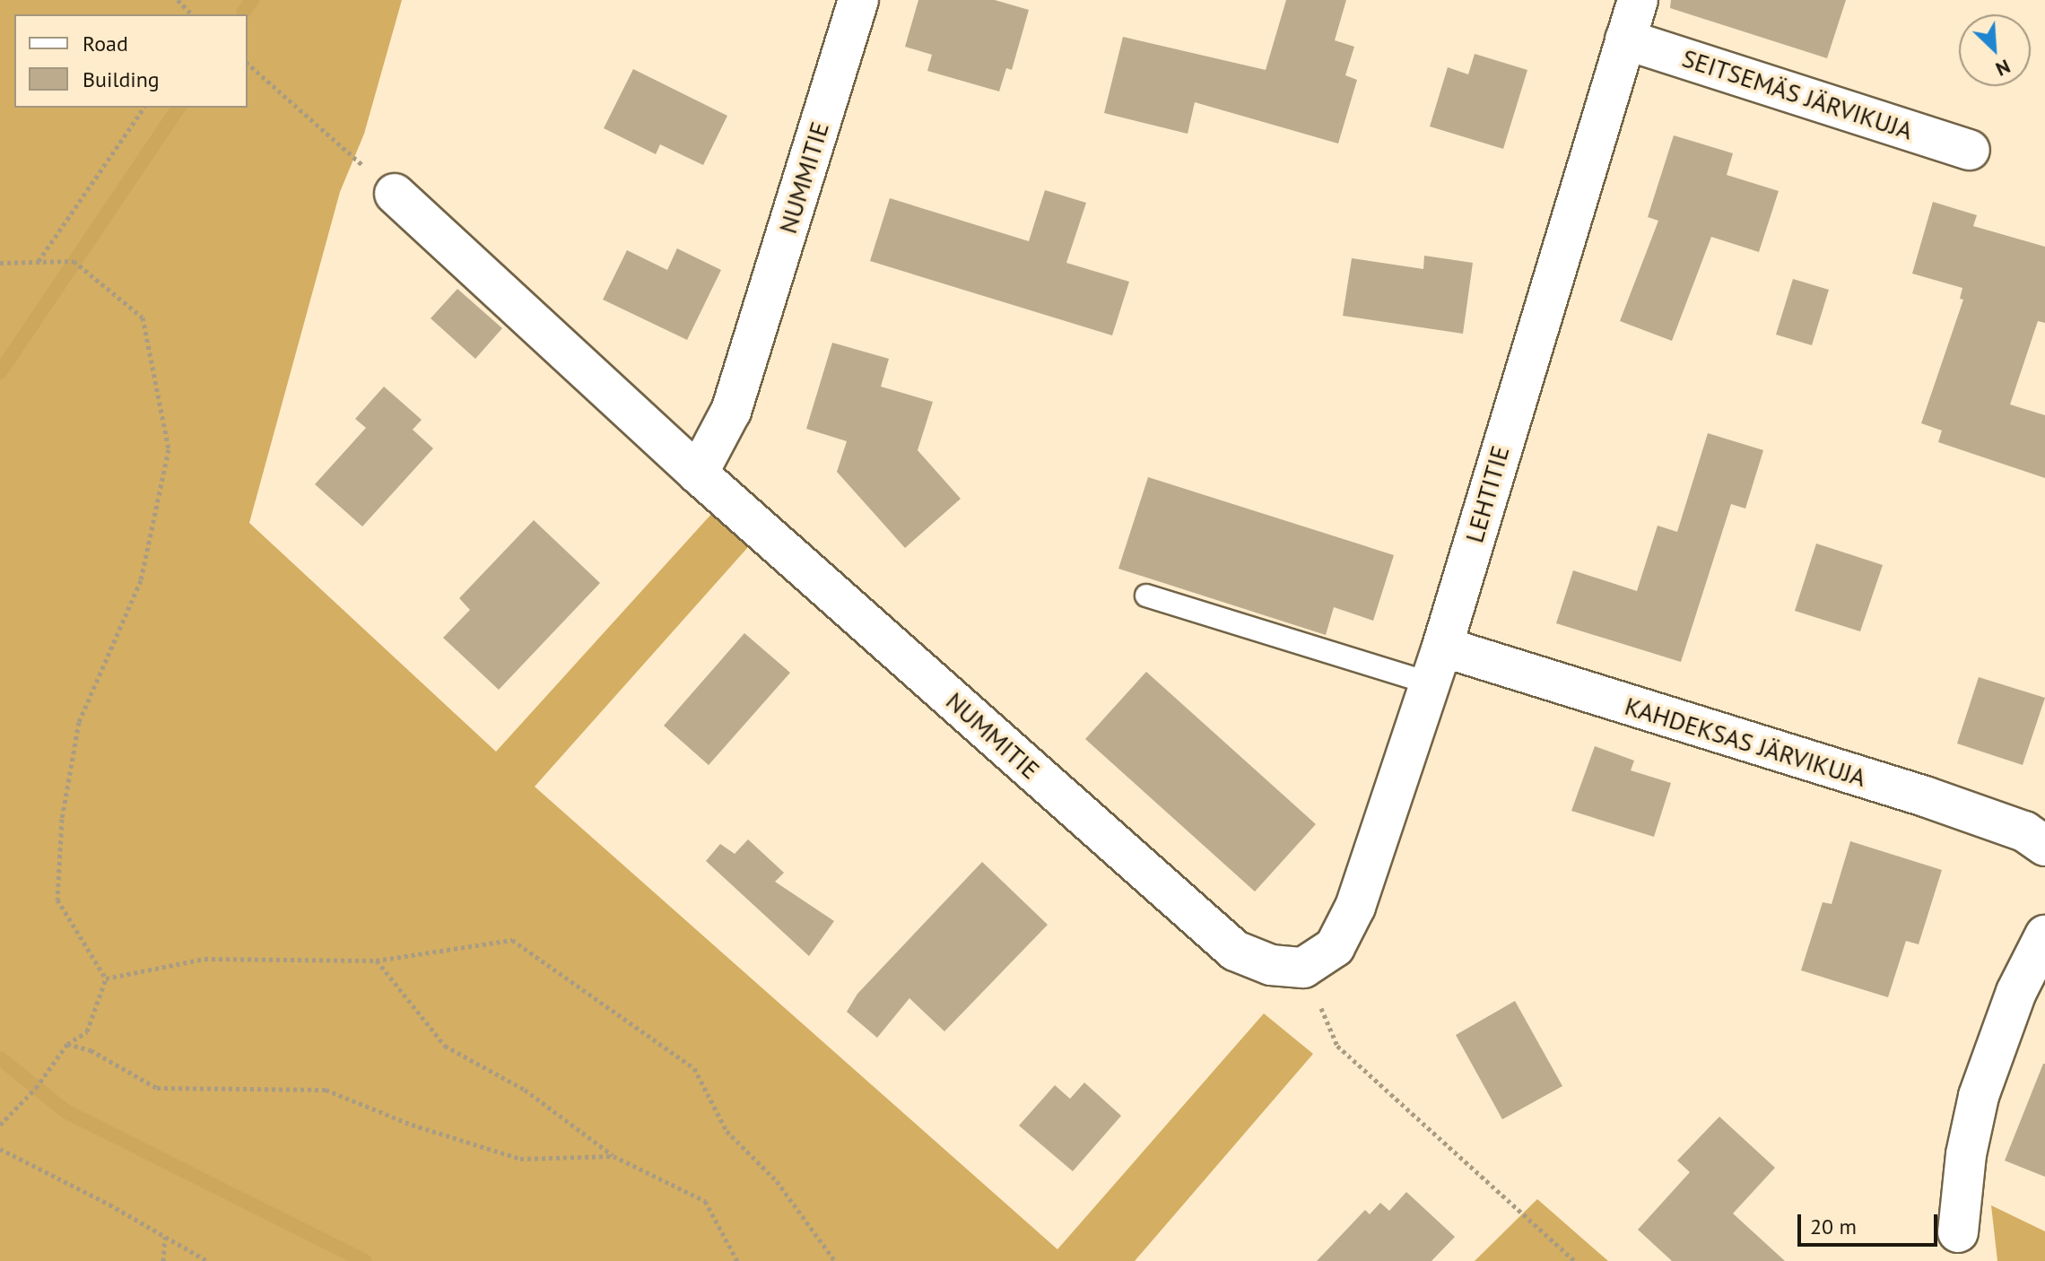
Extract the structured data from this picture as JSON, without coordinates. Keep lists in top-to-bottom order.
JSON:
{
  "streets": {
    "street": [
      "SEITSEMÄS JÄRVIKUJA",
      "NUMMITIE",
      "LEHTITIE",
      "KAHDEKSAS JÄRVIKUJA"
    ]
  },
  "crossings": [
    ["SEITSEMÄS JÄRVIKUJA", "LEHTITIE"],
    ["NUMMITIE", "LEHTITIE"],
    ["LEHTITIE", "KAHDEKSAS JÄRVIKUJA"]
  ],
  "legend": ["Road", "Building"],
  "scale_bar": "20 m",
  "north": "bottom right"
}
